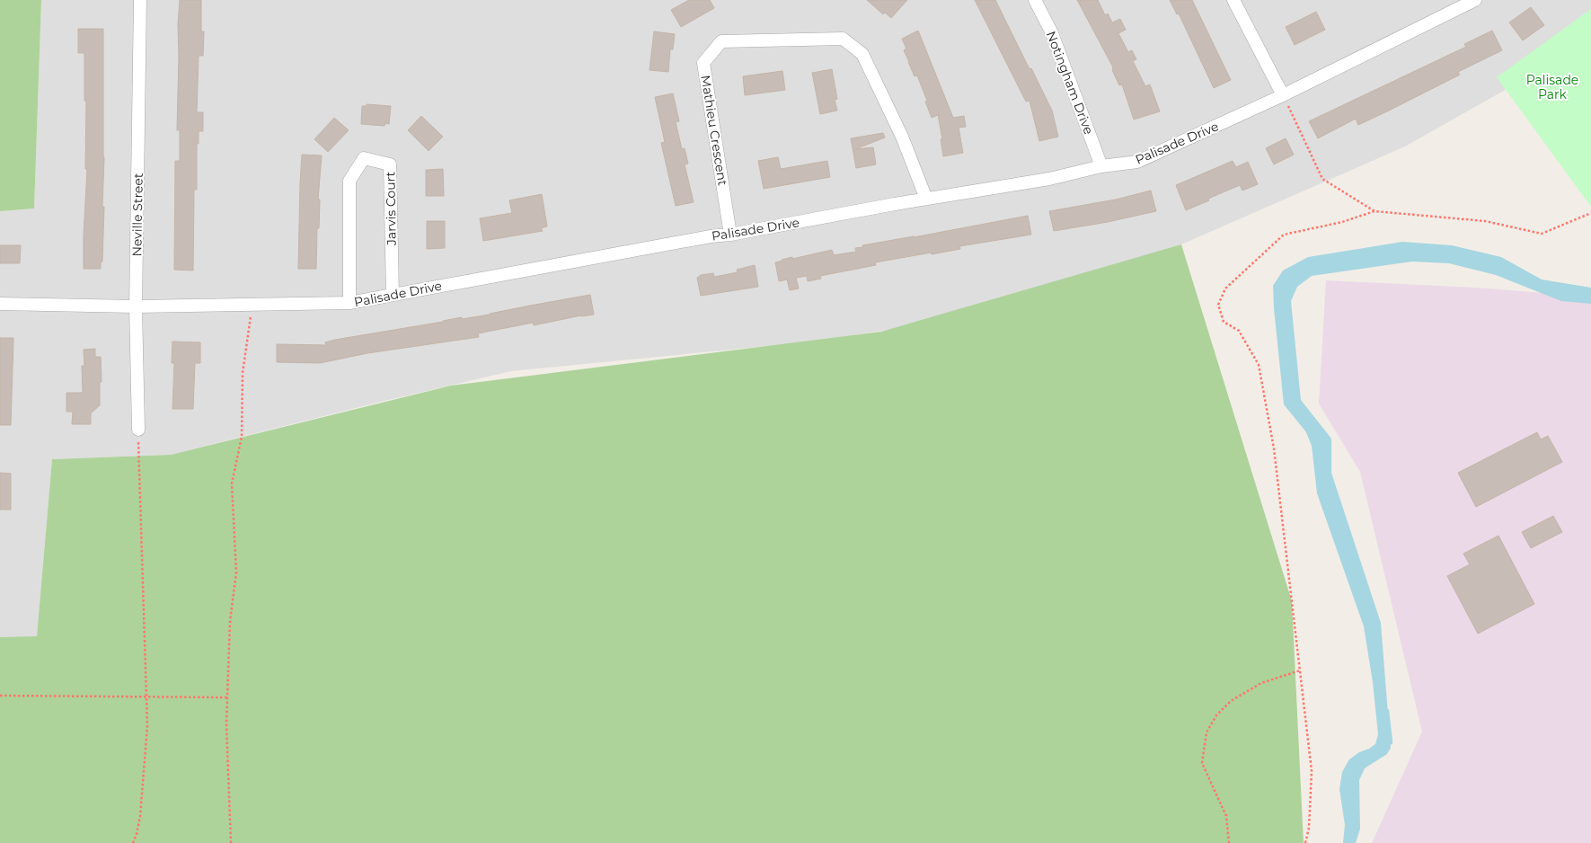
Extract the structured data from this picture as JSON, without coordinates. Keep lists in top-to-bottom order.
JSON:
{
  "streets": {
    "street": [
      "Notingham Drive",
      "Mathieu Crescent",
      "Palisade Drive",
      "Jarvis Court",
      "Neville Street"
    ]
  },
  "crossings": [
    ["Notingham Drive", "Palisade Drive"],
    ["Mathieu Crescent", "Palisade Drive"],
    ["Palisade Drive", "Jarvis Court"],
    ["Palisade Drive", "Neville Street"]
  ],
  "parks": ["Palisade Park"]
}
